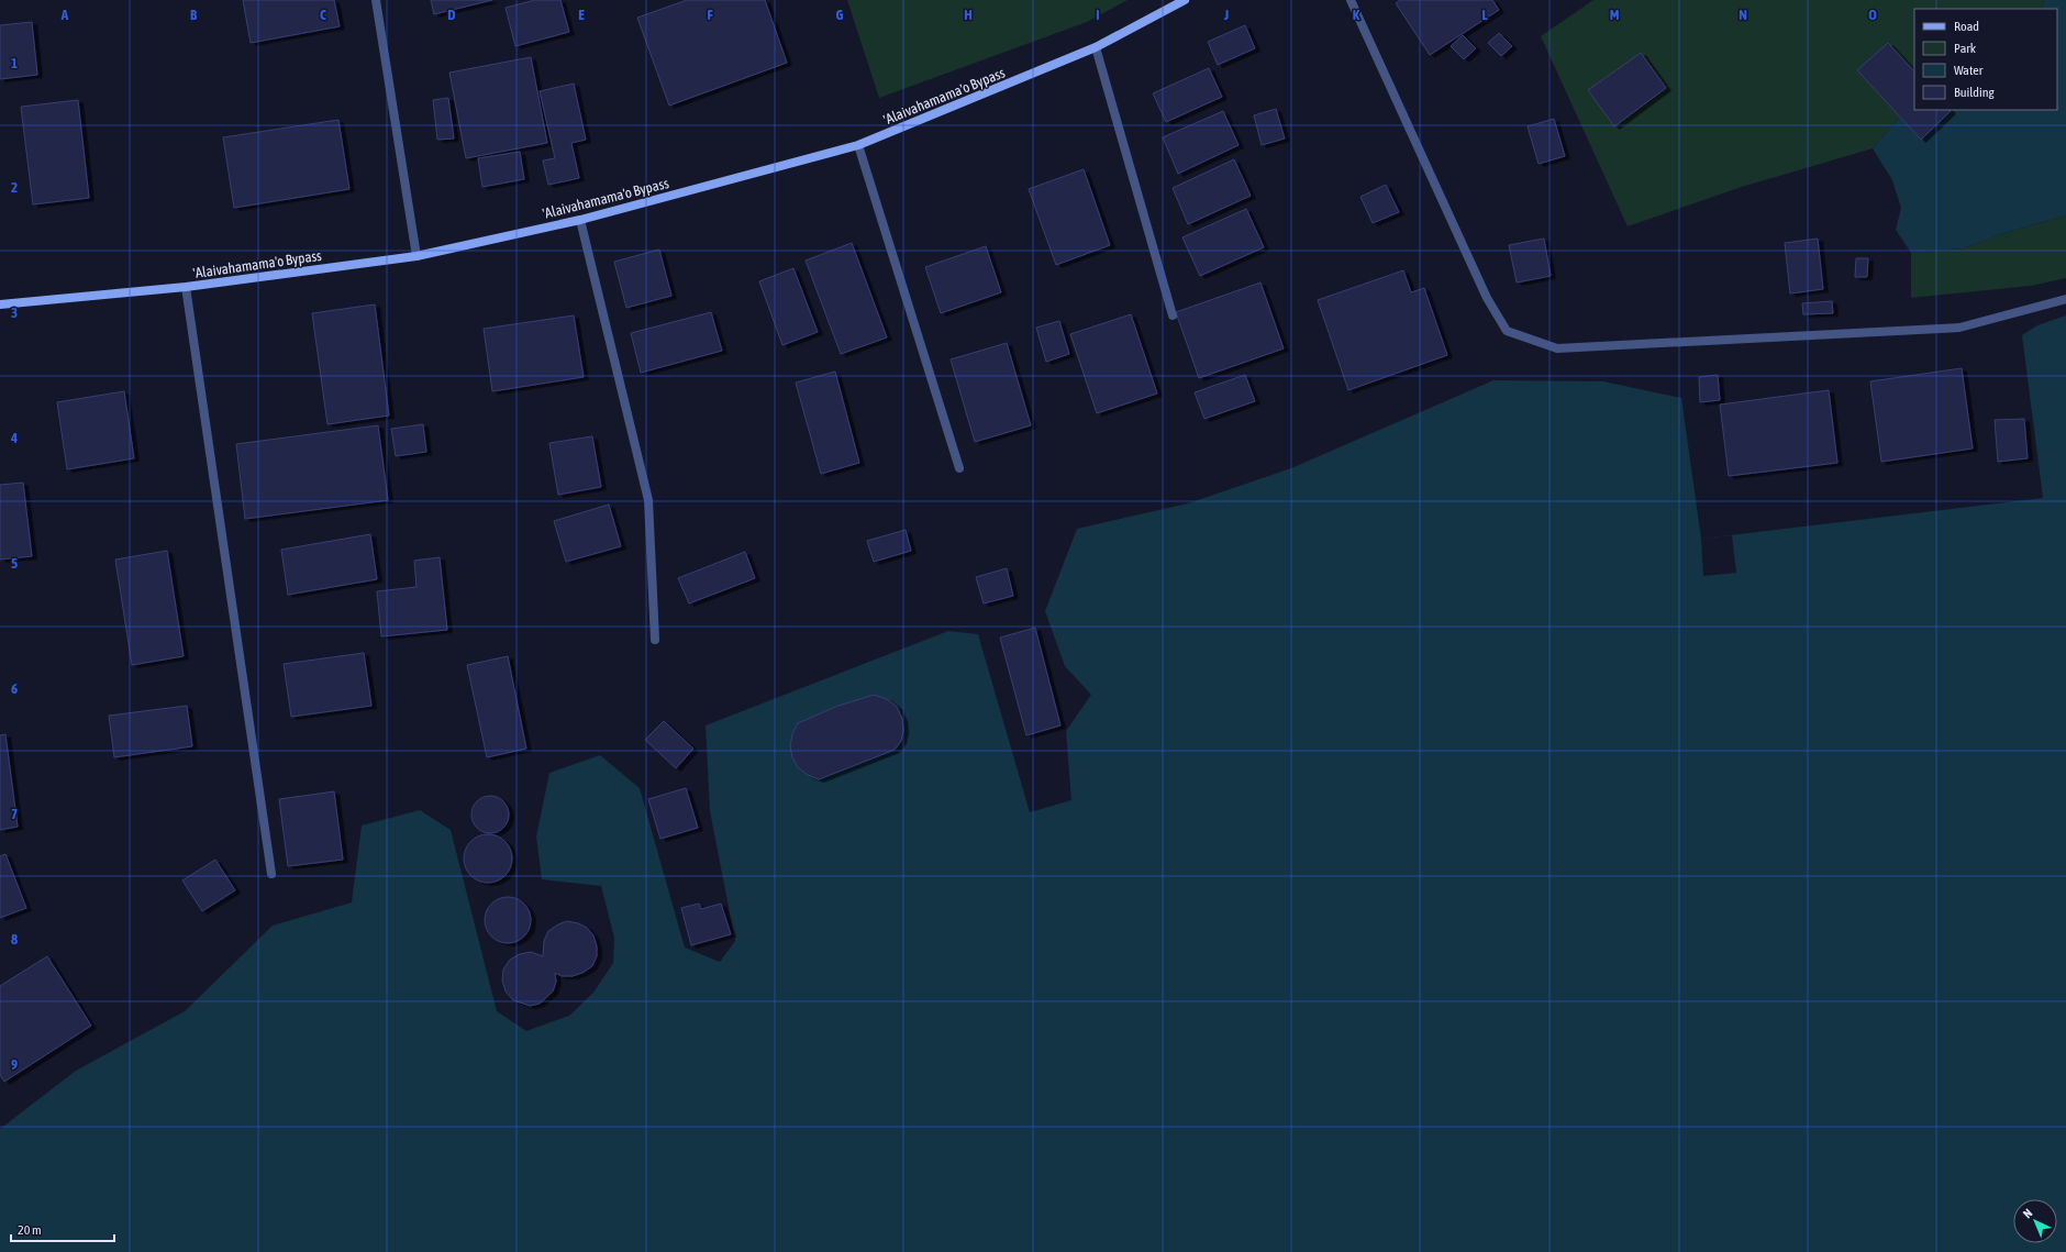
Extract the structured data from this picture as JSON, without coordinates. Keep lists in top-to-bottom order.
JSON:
{
  "streets": {
    "main road": ["'Alaivahamama'o Bypass"]
  },
  "legend": [
    "Road",
    "Park",
    "Water",
    "Building"
  ],
  "scale_bar": "20 m",
  "north": "top left",
  "grid": {
    "columns": [
      "A",
      "B",
      "C",
      "D",
      "E",
      "F",
      "G",
      "H",
      "I",
      "J",
      "K",
      "L",
      "M",
      "N",
      "O"
    ],
    "rows": [
      "1",
      "2",
      "3",
      "4",
      "5",
      "6",
      "7",
      "8",
      "9"
    ]
  }
}
